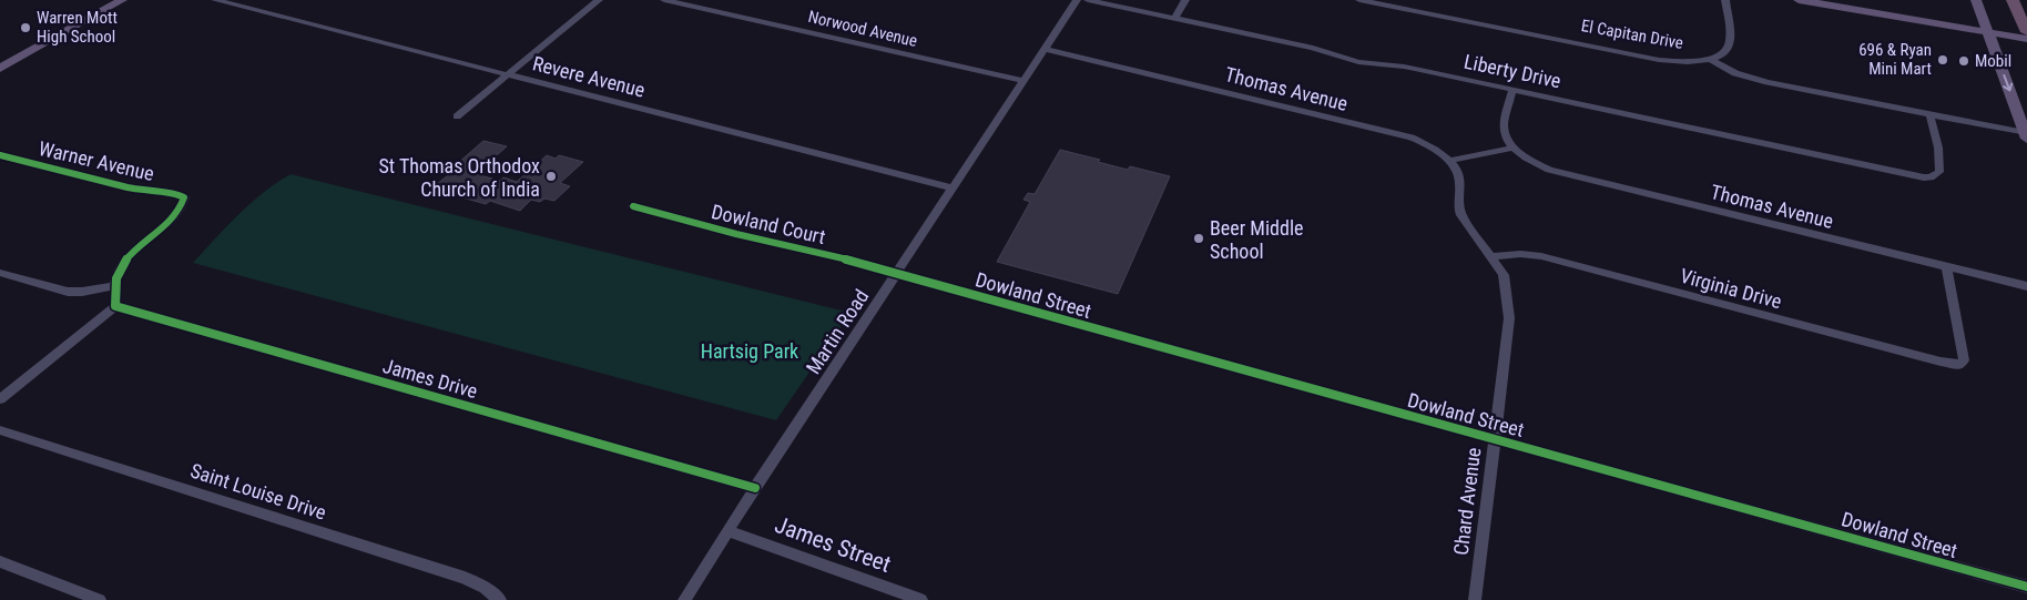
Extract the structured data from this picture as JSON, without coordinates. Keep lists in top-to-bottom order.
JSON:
{
  "streets": {
    "street": [
      "Norwood Avenue",
      "El Capitan Drive",
      "Liberty Drive",
      "Revere Avenue",
      "Thomas Avenue",
      "Warner Avenue",
      "Dowland Court",
      "Virginia Drive",
      "Dowland Street",
      "Martin Road",
      "James Drive",
      "Saint Louise Drive",
      "Chard Avenue",
      "James Street"
    ]
  },
  "crossings": [
    ["Norwood Avenue", "Martin Road"],
    ["Revere Avenue", "Martin Road"],
    ["Thomas Avenue", "Virginia Drive"],
    ["Thomas Avenue", "Martin Road"],
    ["Thomas Avenue", "Chard Avenue"],
    ["Dowland Court", "Dowland Street"],
    ["Dowland Court", "Martin Road"],
    ["Virginia Drive", "Chard Avenue"],
    ["Dowland Street", "Martin Road"],
    ["Dowland Street", "Chard Avenue"],
    ["Martin Road", "James Drive"],
    ["Martin Road", "James Street"]
  ],
  "parks": ["Hartsig Park"],
  "places": [
    "Warren Mott High School",
    "696 & Ryan Mini Mart",
    "Mobil",
    "St Thomas Orthodox Church of India",
    "Beer Middle School"
  ]
}
